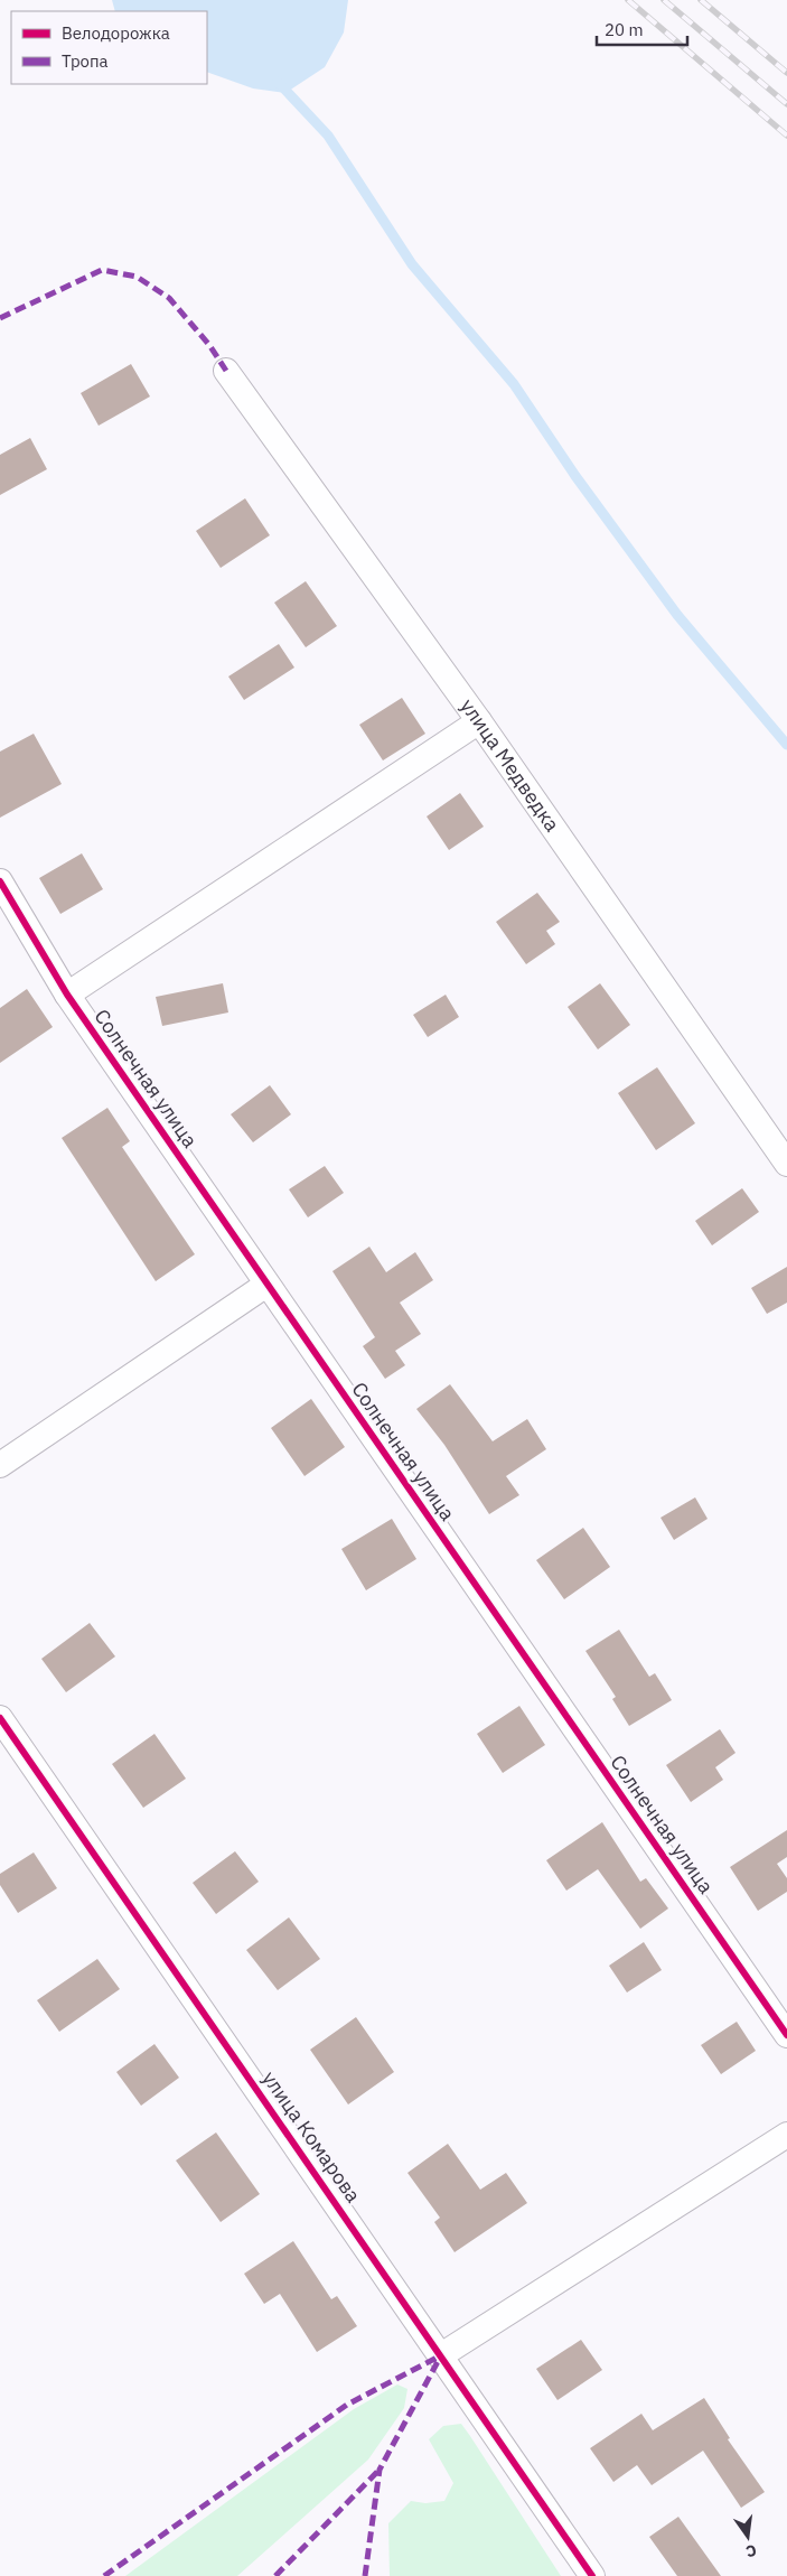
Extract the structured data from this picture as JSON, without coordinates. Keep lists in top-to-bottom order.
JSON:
{
  "streets": {
    "street": ["улица Медведка", "Солнечная улица", "улица Комарова"]
  },
  "legend": ["Велодорожка", "Тропа"],
  "scale_bar": "20 m",
  "north": "bottom"
}
